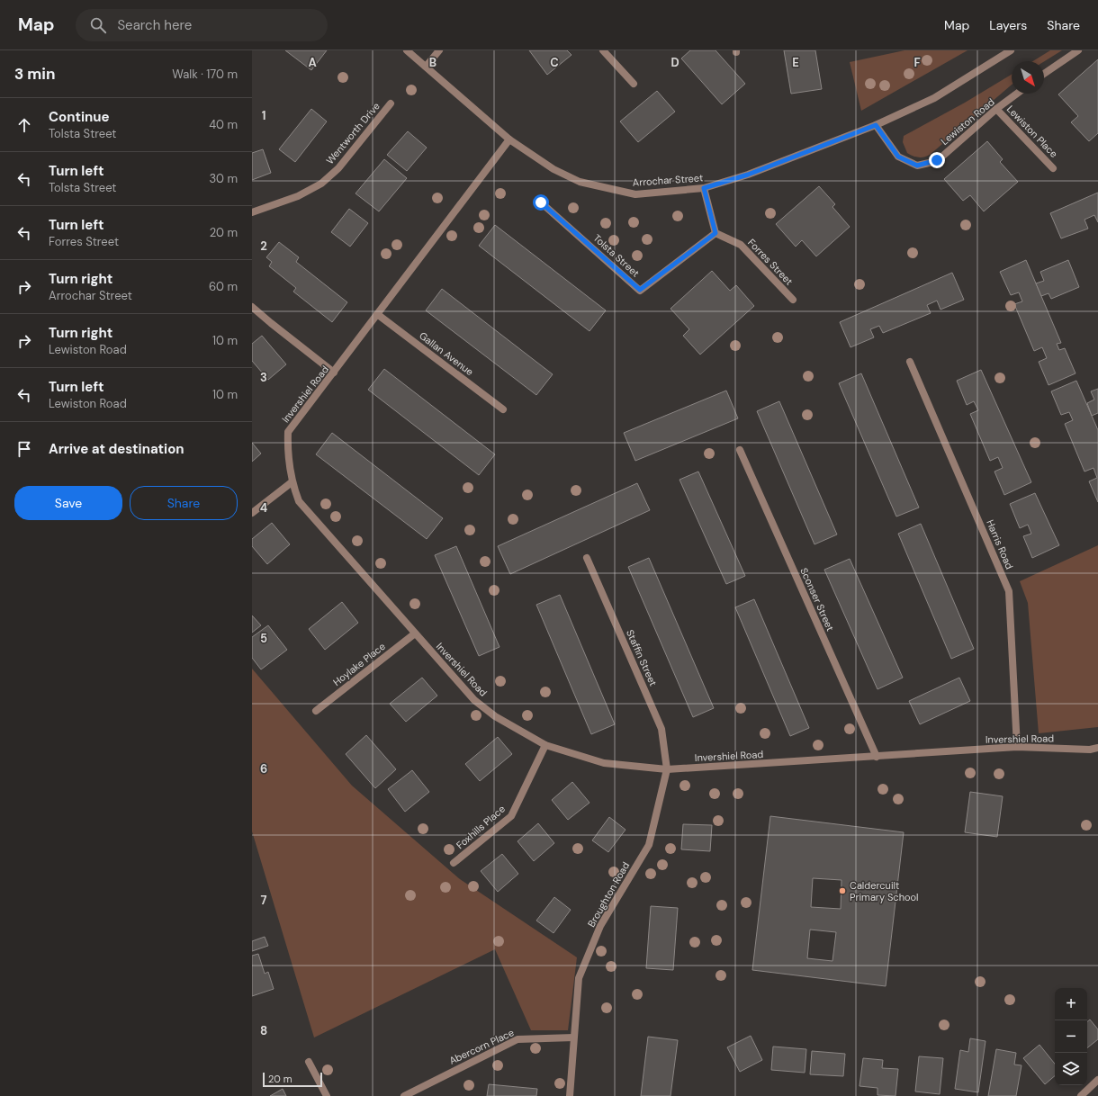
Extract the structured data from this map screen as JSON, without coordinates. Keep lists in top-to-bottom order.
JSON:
{
  "streets": {
    "street": [
      "Lewiston Road",
      "Lewiston Place",
      "Wentworth Drive",
      "Arrochar Street",
      "Tolsta Street",
      "Forres Street",
      "Gallan Avenue",
      "Invershiel Road",
      "Harris Road",
      "Sconser Street",
      "Staffin Street",
      "Hoylake Place",
      "Foxhills Place",
      "Broughton Road",
      "Abercorn Place"
    ]
  },
  "crossings": [
    ["Lewiston Road", "Lewiston Place"],
    ["Lewiston Road", "Arrochar Street"],
    ["Arrochar Street", "Invershiel Road"],
    ["Tolsta Street", "Forres Street"],
    ["Gallan Avenue", "Invershiel Road"],
    ["Invershiel Road", "Harris Road"],
    ["Invershiel Road", "Sconser Street"],
    ["Invershiel Road", "Staffin Street"],
    ["Invershiel Road", "Hoylake Place"],
    ["Invershiel Road", "Foxhills Place"],
    ["Invershiel Road", "Broughton Road"],
    ["Staffin Street", "Broughton Road"],
    ["Broughton Road", "Abercorn Place"]
  ],
  "places": ["Caldercuilt Primary School"],
  "scale_bar": "20 m",
  "north": "bottom right",
  "page": {
    "header": "Map",
    "search": "Search here",
    "nav": ["Map", "Layers", "Share"],
    "heading": ["3 min", "Walk · 170 m"],
    "list": [
      ["Continue", "Tolsta Street", "40 m"],
      ["Turn left", "Tolsta Street", "30 m"],
      ["Turn left", "Forres Street", "20 m"],
      ["Turn right", "Arrochar Street", "60 m"],
      ["Turn right", "Lewiston Road", "10 m"],
      ["Turn left", "Lewiston Road", "10 m"],
      "Arrive at destination"
    ],
    "buttons": ["Save", "Share"],
    "map_buttons": ["+", "−"],
    "scale": "20 m"
  },
  "grid": {
    "columns": [
      "A",
      "B",
      "C",
      "D",
      "E",
      "F"
    ],
    "rows": [
      "1",
      "2",
      "3",
      "4",
      "5",
      "6",
      "7",
      "8"
    ]
  }
}
